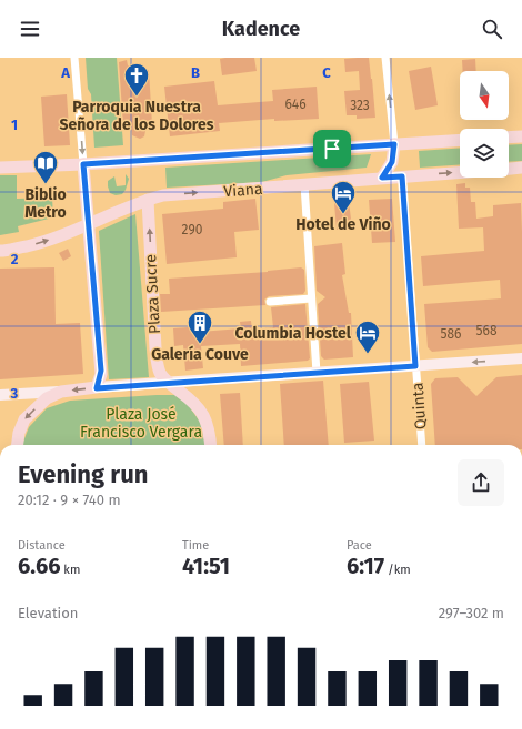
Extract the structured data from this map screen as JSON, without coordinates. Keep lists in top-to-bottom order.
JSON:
{
  "streets": {
    "main road": ["Viana", "Plaza Sucre"],
    "street": ["Quinta"]
  },
  "crossings": [
    ["Viana", "Plaza Sucre"],
    ["Viana", "Quinta"]
  ],
  "parks": ["Plaza José Francisco Vergara"],
  "places": {
    "church": ["Parroquia Nuestra Señora de los Dolores"],
    "library": ["Biblio Metro"],
    "hotel": ["Hotel de Viño", "Columbia Hostel"],
    "building": ["Galería Couve"]
  },
  "house_numbers": [
    "646",
    "323",
    "290",
    "568",
    "586"
  ],
  "north": "bottom",
  "page": {
    "header": "Kadence",
    "heading": ["Evening run", "20:12 · 9 × 740 m"],
    "stats": [
      ["Distance", "6.66 km"],
      ["Time", "41:51"],
      ["Pace", "6:17 /km"]
    ],
    "chart": ["Elevation", "297–302 m"]
  },
  "grid": {
    "columns": ["A", "B", "C"],
    "rows": ["1", "2", "3"]
  }
}
